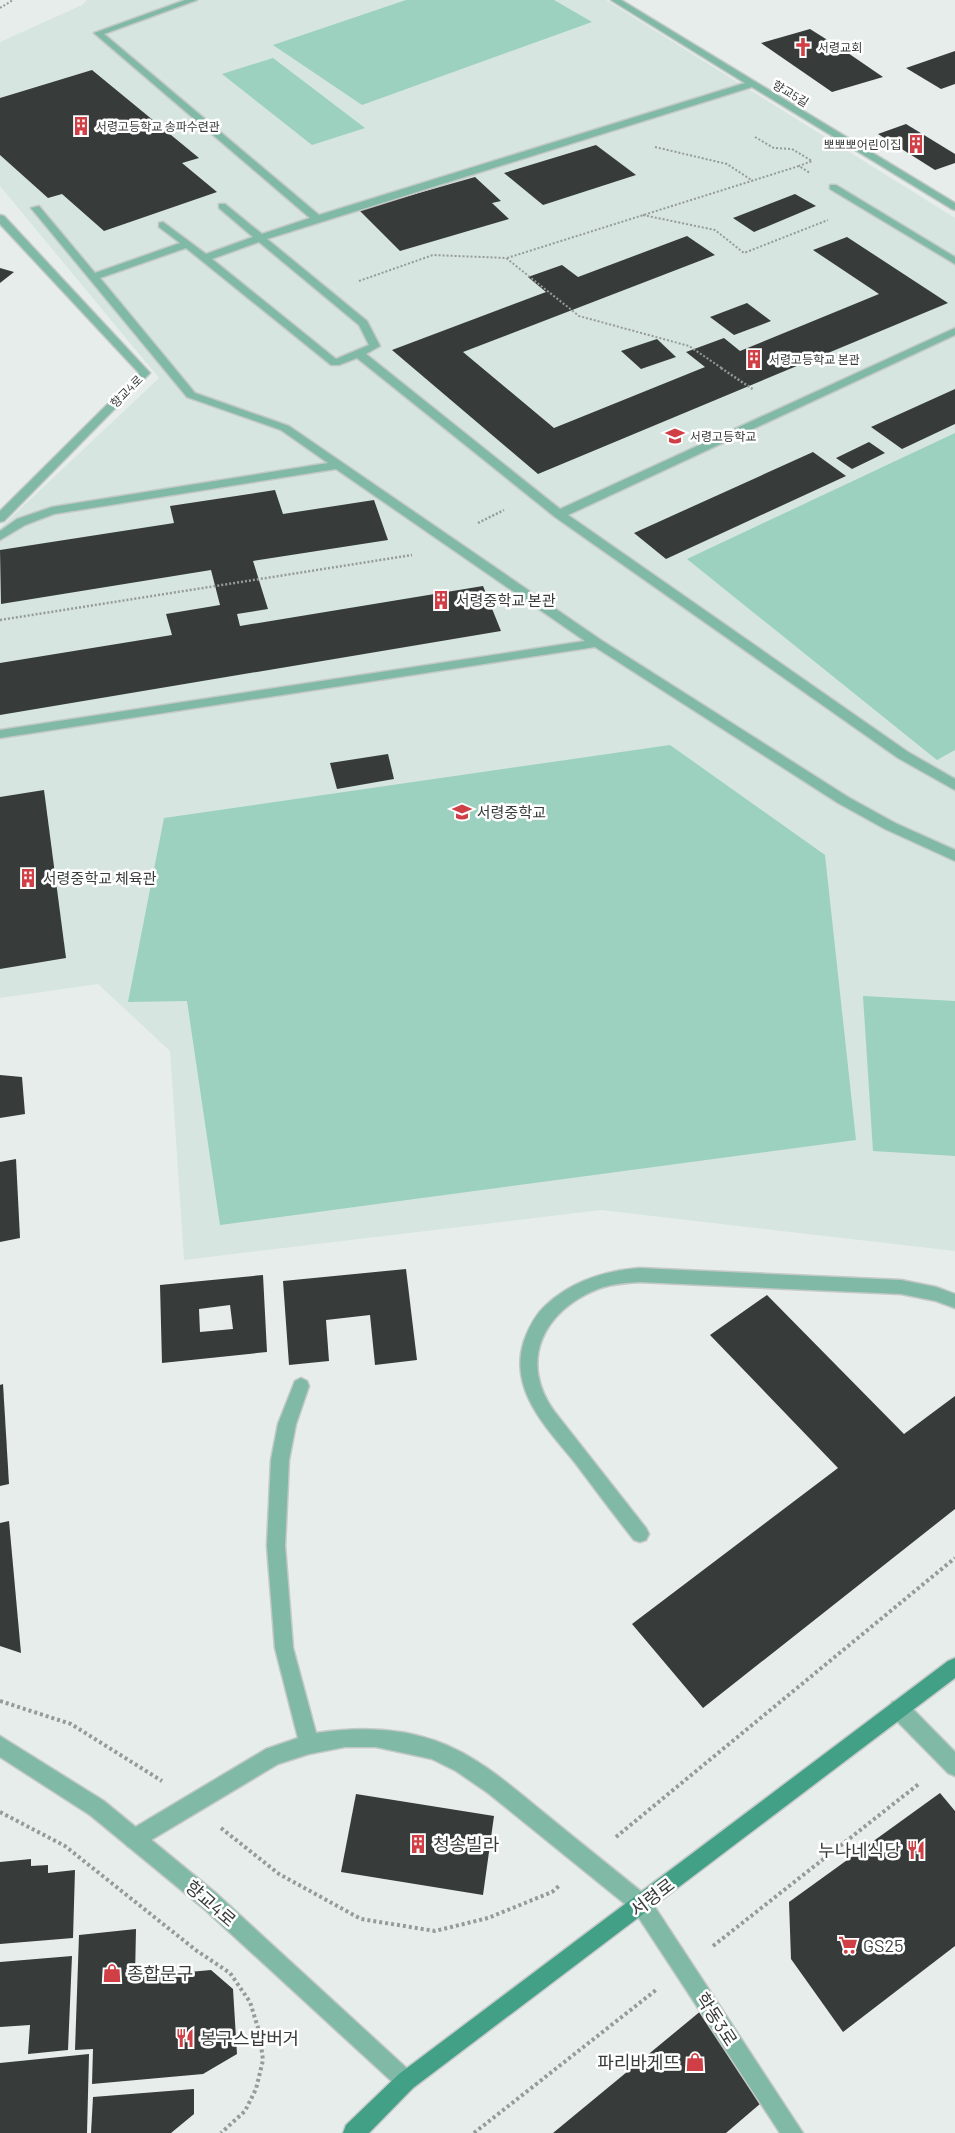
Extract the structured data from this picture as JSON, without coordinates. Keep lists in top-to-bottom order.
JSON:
{
  "streets": {
    "street": [
      "향교5길",
      "향교4로",
      "서령로",
      "학동3로"
    ]
  },
  "crossings": [
    ["향교4로", "서령로"],
    ["향교4로", "학동3로"],
    ["서령로", "학동3로"]
  ],
  "places": {
    "church": ["서령교회"],
    "building": [
      "서령고등학교 송파수련관",
      "뽀뽀뽀어린이집",
      "서령고등학교 본관",
      "서령중학교 본관",
      "서령중학교 체육관",
      "청송빌라"
    ],
    "school or university": ["서령고등학교", "서령중학교"],
    "restaurant": ["누나네식당", "봉구스밥버거"],
    "supermarket": ["GS25"],
    "shop": ["종합문구", "파리바게뜨"]
  }
}
